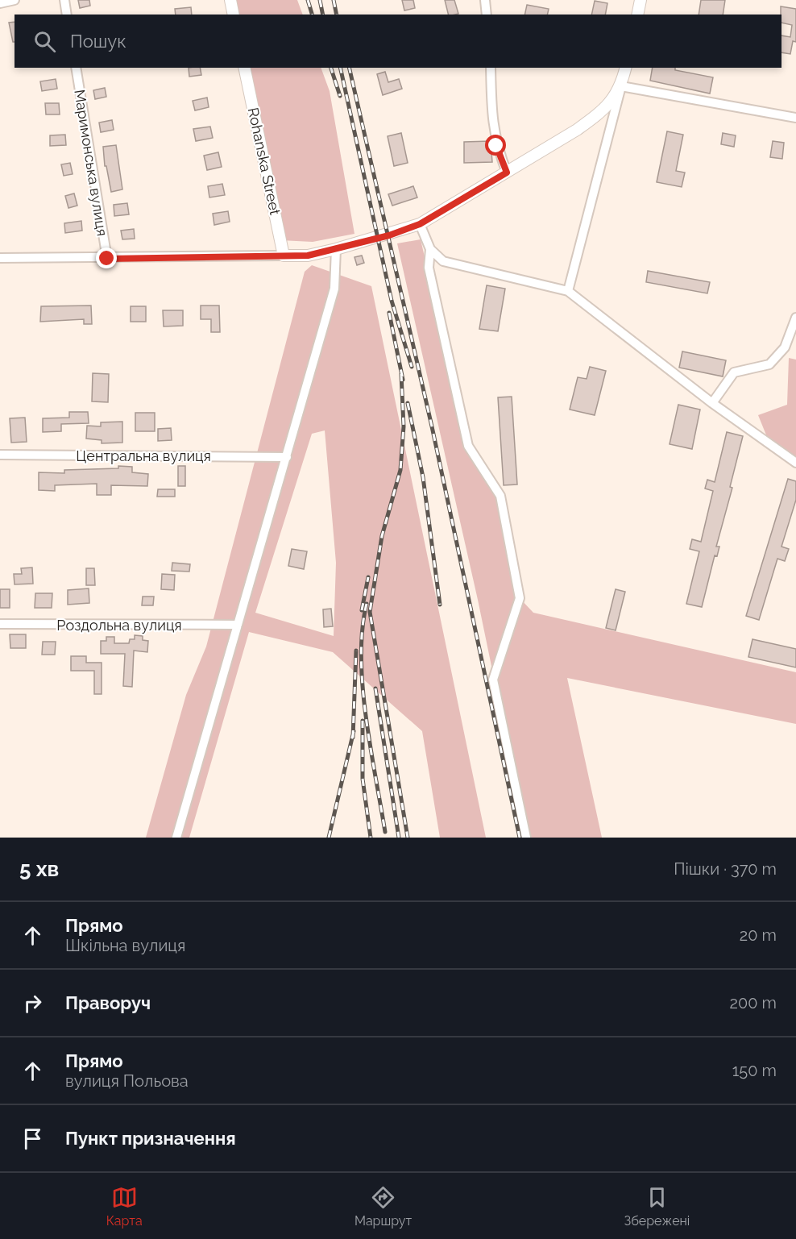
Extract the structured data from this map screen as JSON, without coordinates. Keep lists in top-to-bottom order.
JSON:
{
  "streets": {
    "street": [
      "Rohanska Street",
      "Маримонська вулиця",
      "Центральна вулиця",
      "Роздольна вулиця"
    ]
  },
  "page": {
    "search": "Пошук",
    "heading": ["5 хв", "Пішки · 370 m"],
    "list": [
      ["Прямо", "Шкільна вулиця", "20 m"],
      ["Праворуч", "200 m"],
      ["Прямо", "вулиця Польова", "150 m"],
      "Пункт призначення"
    ],
    "nav": ["Карта", "Маршрут", "Збережені"]
  }
}
